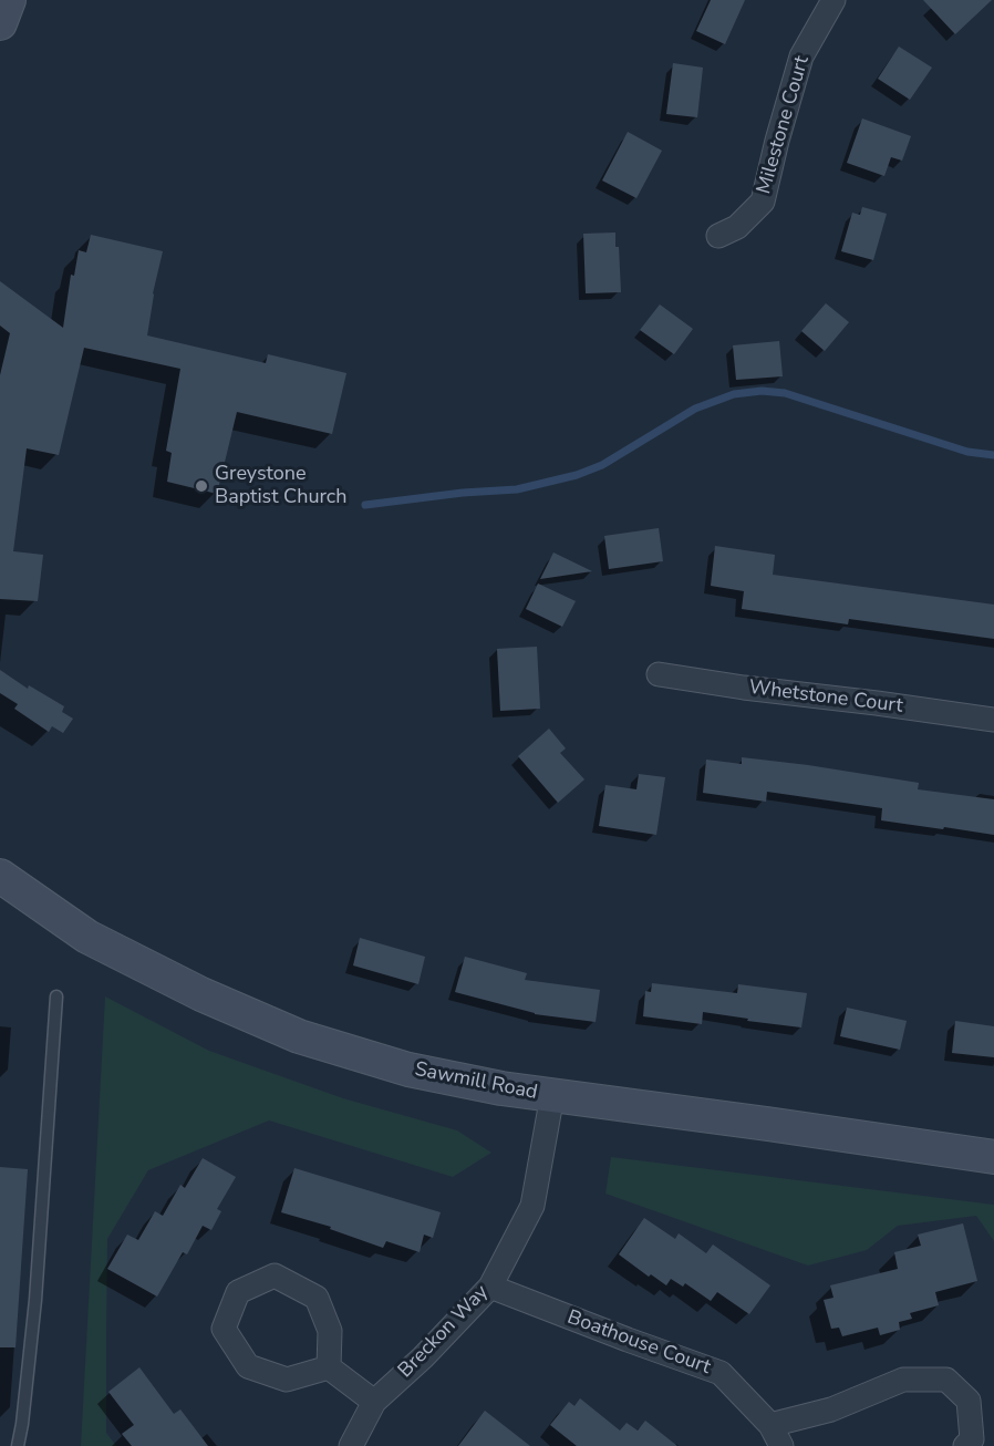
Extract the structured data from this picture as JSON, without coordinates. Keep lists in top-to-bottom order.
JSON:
{
  "streets": {
    "street": [
      "Milestone Court",
      "Whetstone Court",
      "Sawmill Road",
      "Breckon Way",
      "Boathouse Court"
    ]
  },
  "crossings": [
    ["Sawmill Road", "Breckon Way"],
    ["Breckon Way", "Boathouse Court"]
  ],
  "places": ["Greystone Baptist Church"]
}
